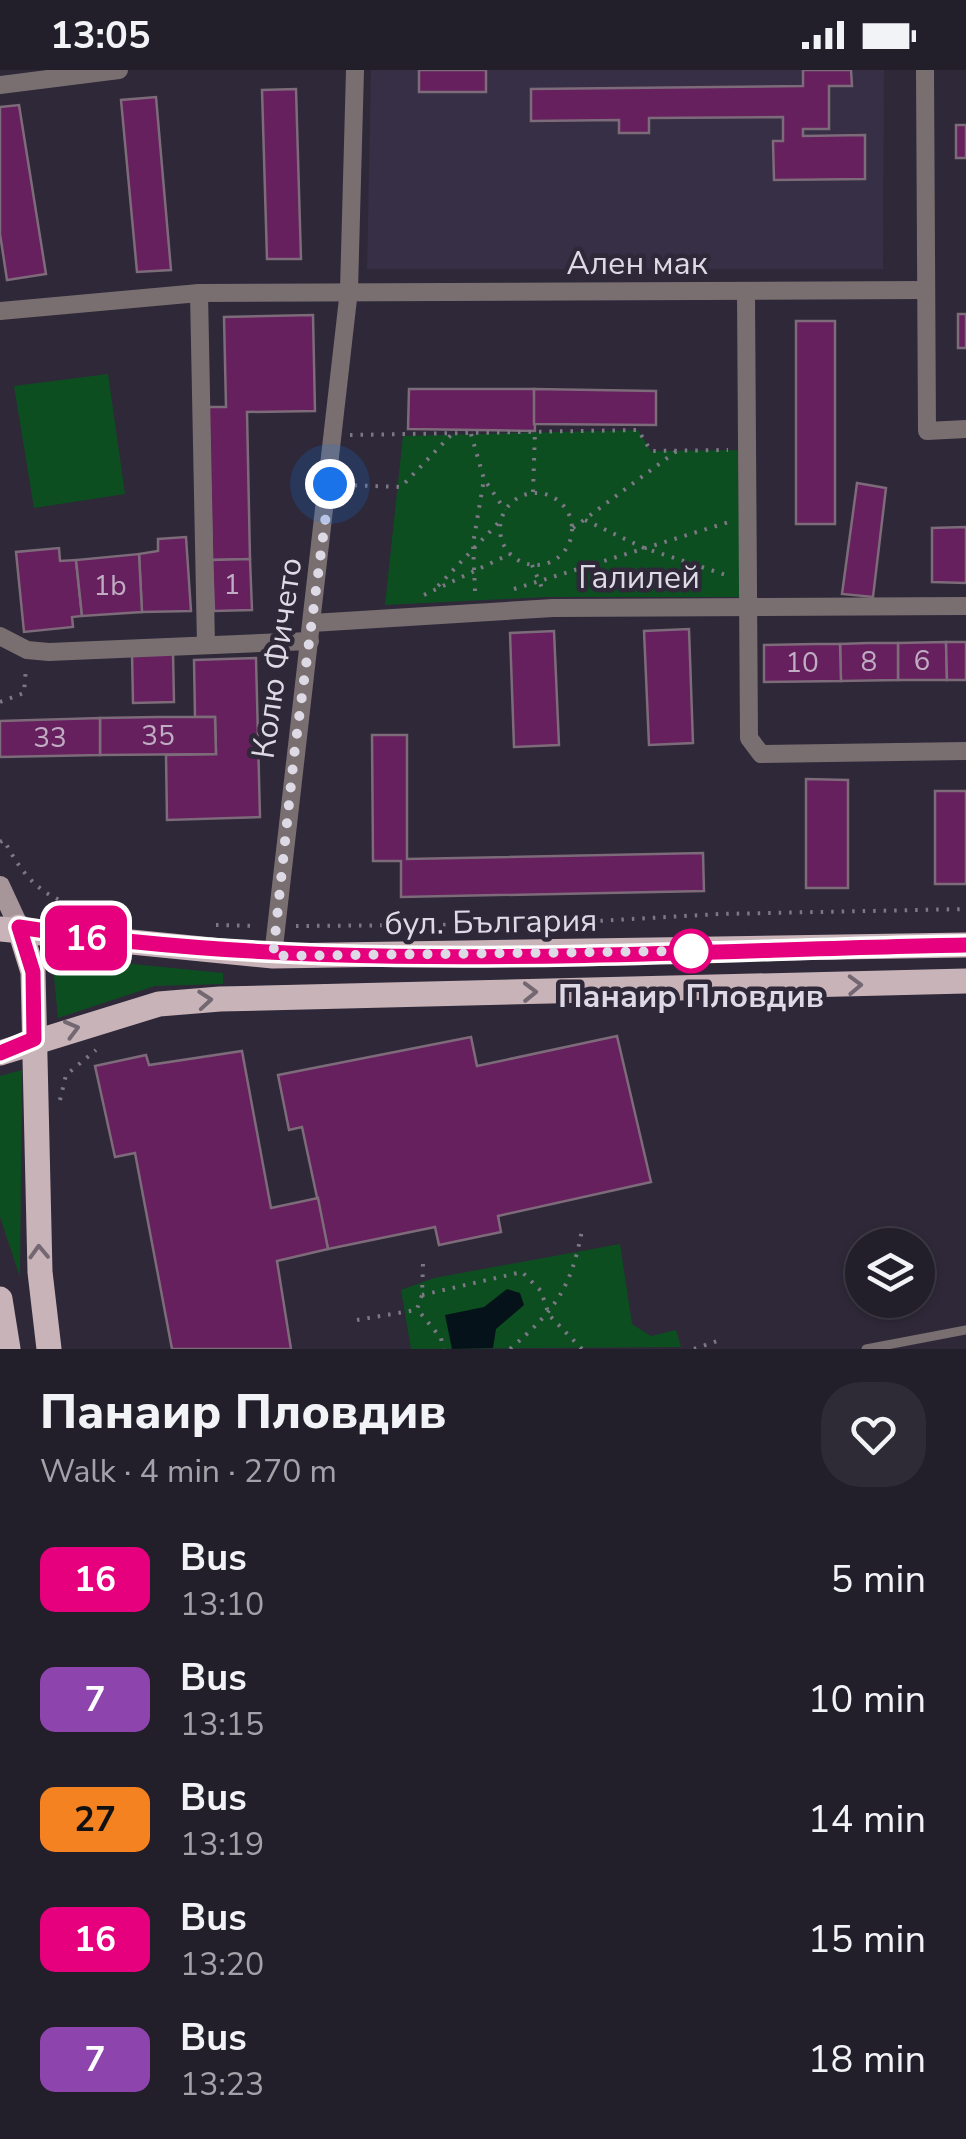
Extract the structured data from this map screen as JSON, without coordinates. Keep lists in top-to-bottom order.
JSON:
{
  "streets": {
    "main road": ["бул. България"],
    "street": ["Ален мак", "Галилей", "Колю Фичето"]
  },
  "crossings": [
    ["Ален мак", "Колю Фичето"],
    ["Галилей", "Колю Фичето"],
    ["Колю Фичето", "бул. България"]
  ],
  "places": ["Панаир Пловдив"],
  "lines": ["bus line 16"],
  "house_numbers": [
    "1",
    "1b",
    "6",
    "8",
    "10",
    "35",
    "33"
  ],
  "page": {
    "status": "13:05",
    "on_map": "16",
    "heading": ["Панаир Пловдив", "Walk · 4 min · 270 m"],
    "list": [
      {
        "mark": "16",
        "name": "Bus",
        "note": "13:10",
        "value": "5 min"
      },
      {
        "mark": "7",
        "name": "Bus",
        "note": "13:15",
        "value": "10 min"
      },
      {
        "mark": "27",
        "name": "Bus",
        "note": "13:19",
        "value": "14 min"
      },
      {
        "mark": "16",
        "name": "Bus",
        "note": "13:20",
        "value": "15 min"
      },
      {
        "mark": "7",
        "name": "Bus",
        "note": "13:23",
        "value": "18 min"
      }
    ]
  }
}
